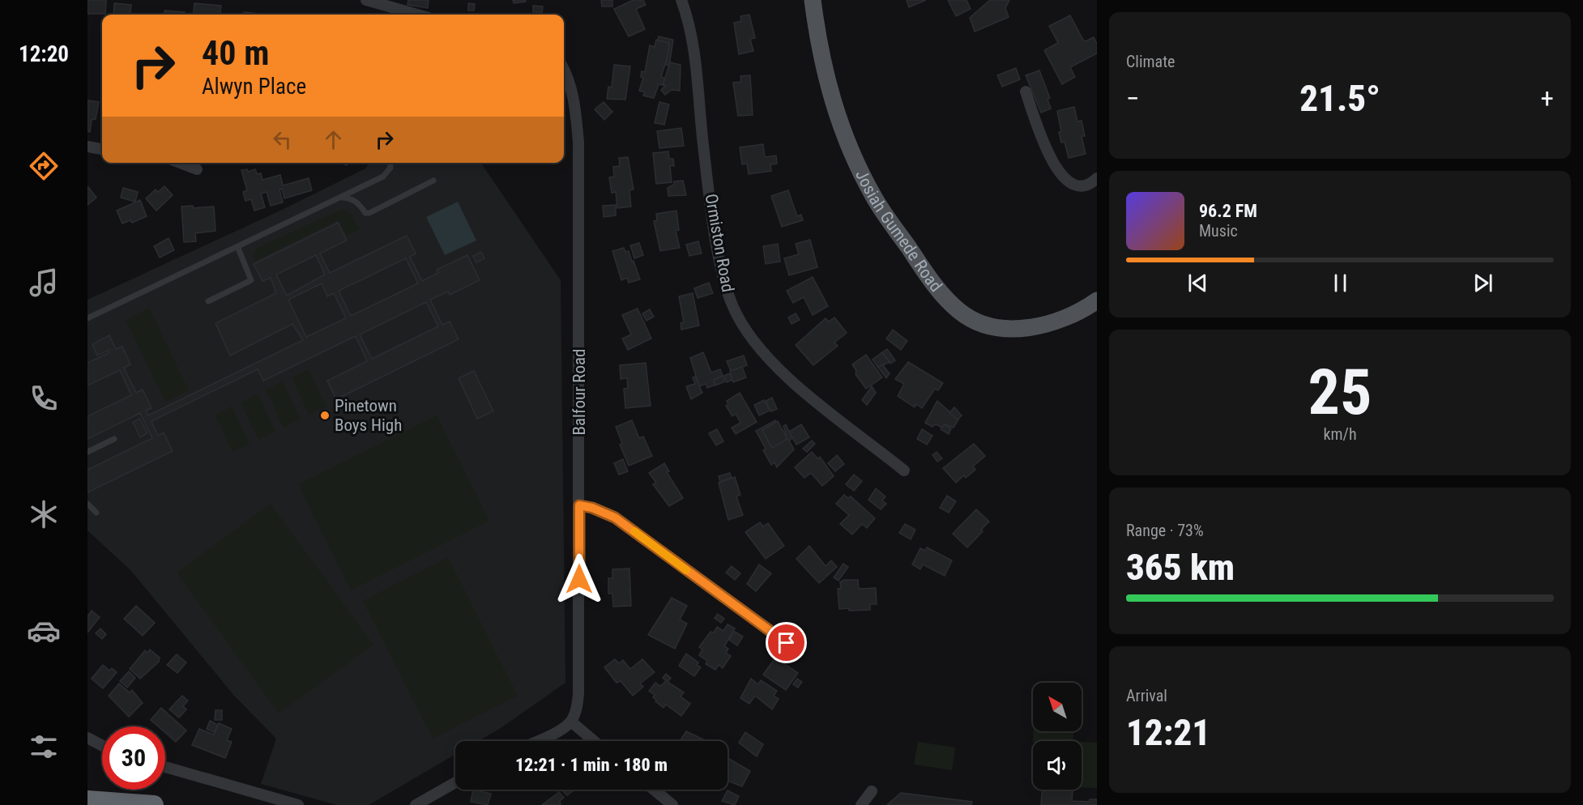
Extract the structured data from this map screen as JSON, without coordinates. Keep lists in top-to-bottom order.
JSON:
{
  "streets": {
    "main road": ["Josiah Gumede Road"],
    "street": ["Ormiston Road", "Balfour Road"]
  },
  "places": ["Pinetown Boys High"],
  "north": "top left",
  "page": {
    "tabs": "12:20",
    "tile": [
      "Climate",
      ["25", "km/h"],
      ["Range · 73%", "365 km"],
      ["Arrival", "12:21"]
    ],
    "turn": ["40 m", "Alwyn Place"],
    "heat": ["−", "21.5°", "+"],
    "song": ["96.2 FM", "Music"],
    "limit": "30",
    "trip": "12:21 · 1 min · 180 m"
  }
}
